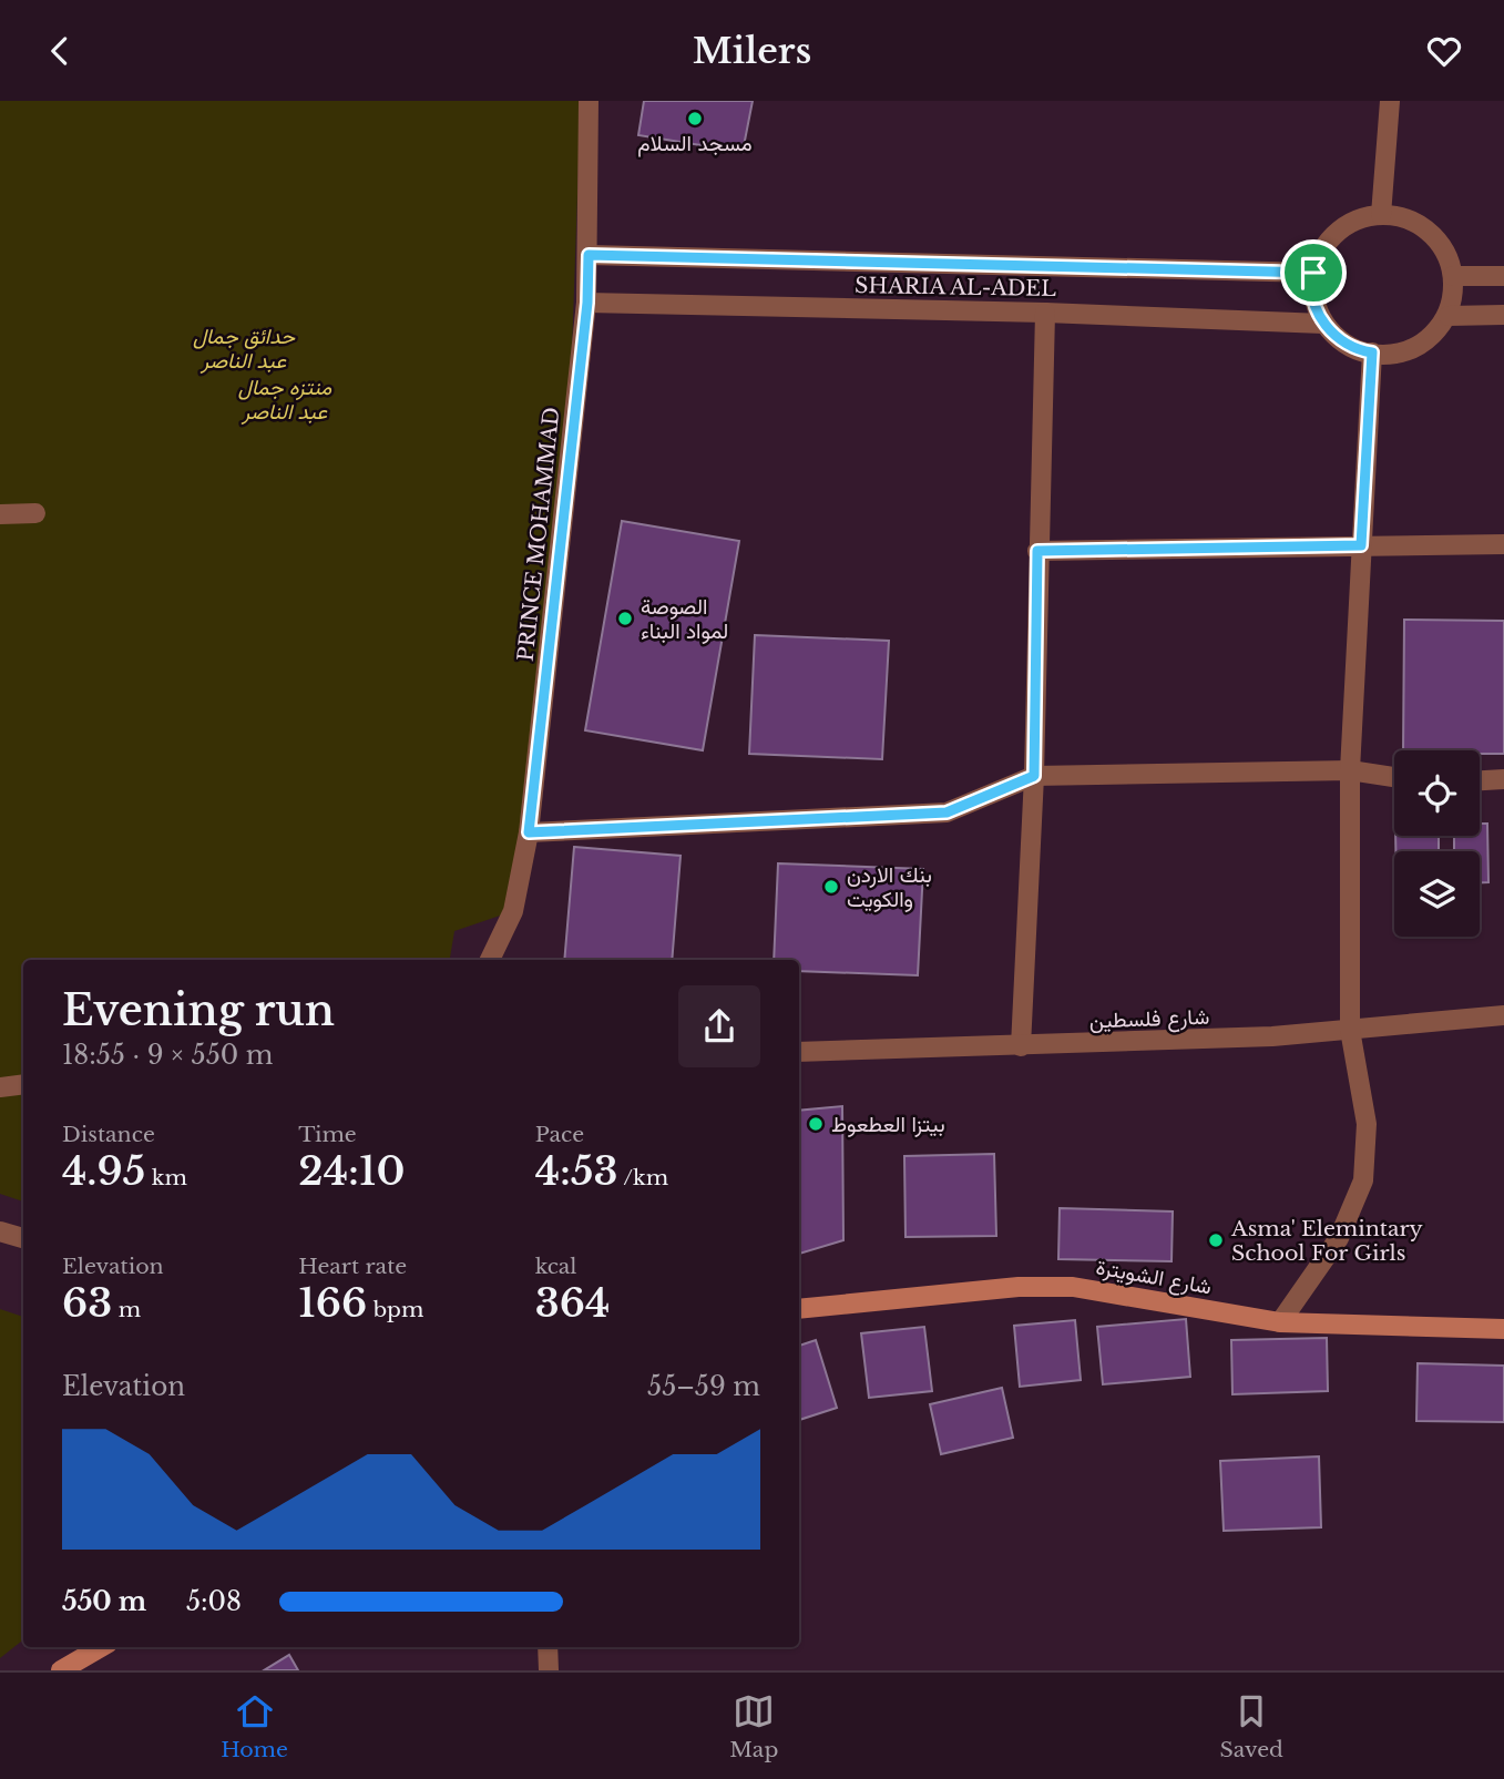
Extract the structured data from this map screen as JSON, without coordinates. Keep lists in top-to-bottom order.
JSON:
{
  "streets": {
    "main road": ["شارع الشويترة"],
    "street": ["SHARIA AL-ADEL", "PRINCE MOHAMMAD", "شارع فلسطين"]
  },
  "crossings": [
    ["SHARIA AL-ADEL", "PRINCE MOHAMMAD"]
  ],
  "parks": ["حدائق جمال عبد الناصر", "منتزه جمال عبد الناصر"],
  "places": [
    "مسجد السلام",
    "الصوصة لمواد البناء",
    "بنك الاردن والكويت",
    "بيتزا العطعوط",
    "Asma' Elemintary School For Girls"
  ],
  "page": {
    "header": "Milers",
    "heading": ["Evening run", "18:55 · 9 × 550 m"],
    "stats": [
      ["Distance", "4.95 km"],
      ["Time", "24:10"],
      ["Pace", "4:53 /km"],
      ["Elevation", "63 m"],
      ["Heart rate", "166 bpm"],
      ["kcal", "364"]
    ],
    "chart": ["Elevation", "55–59 m"],
    "list": [
      {
        "name": "550 m",
        "note": "5:08"
      }
    ],
    "tabs": ["Home", "Map", "Saved"]
  }
}
